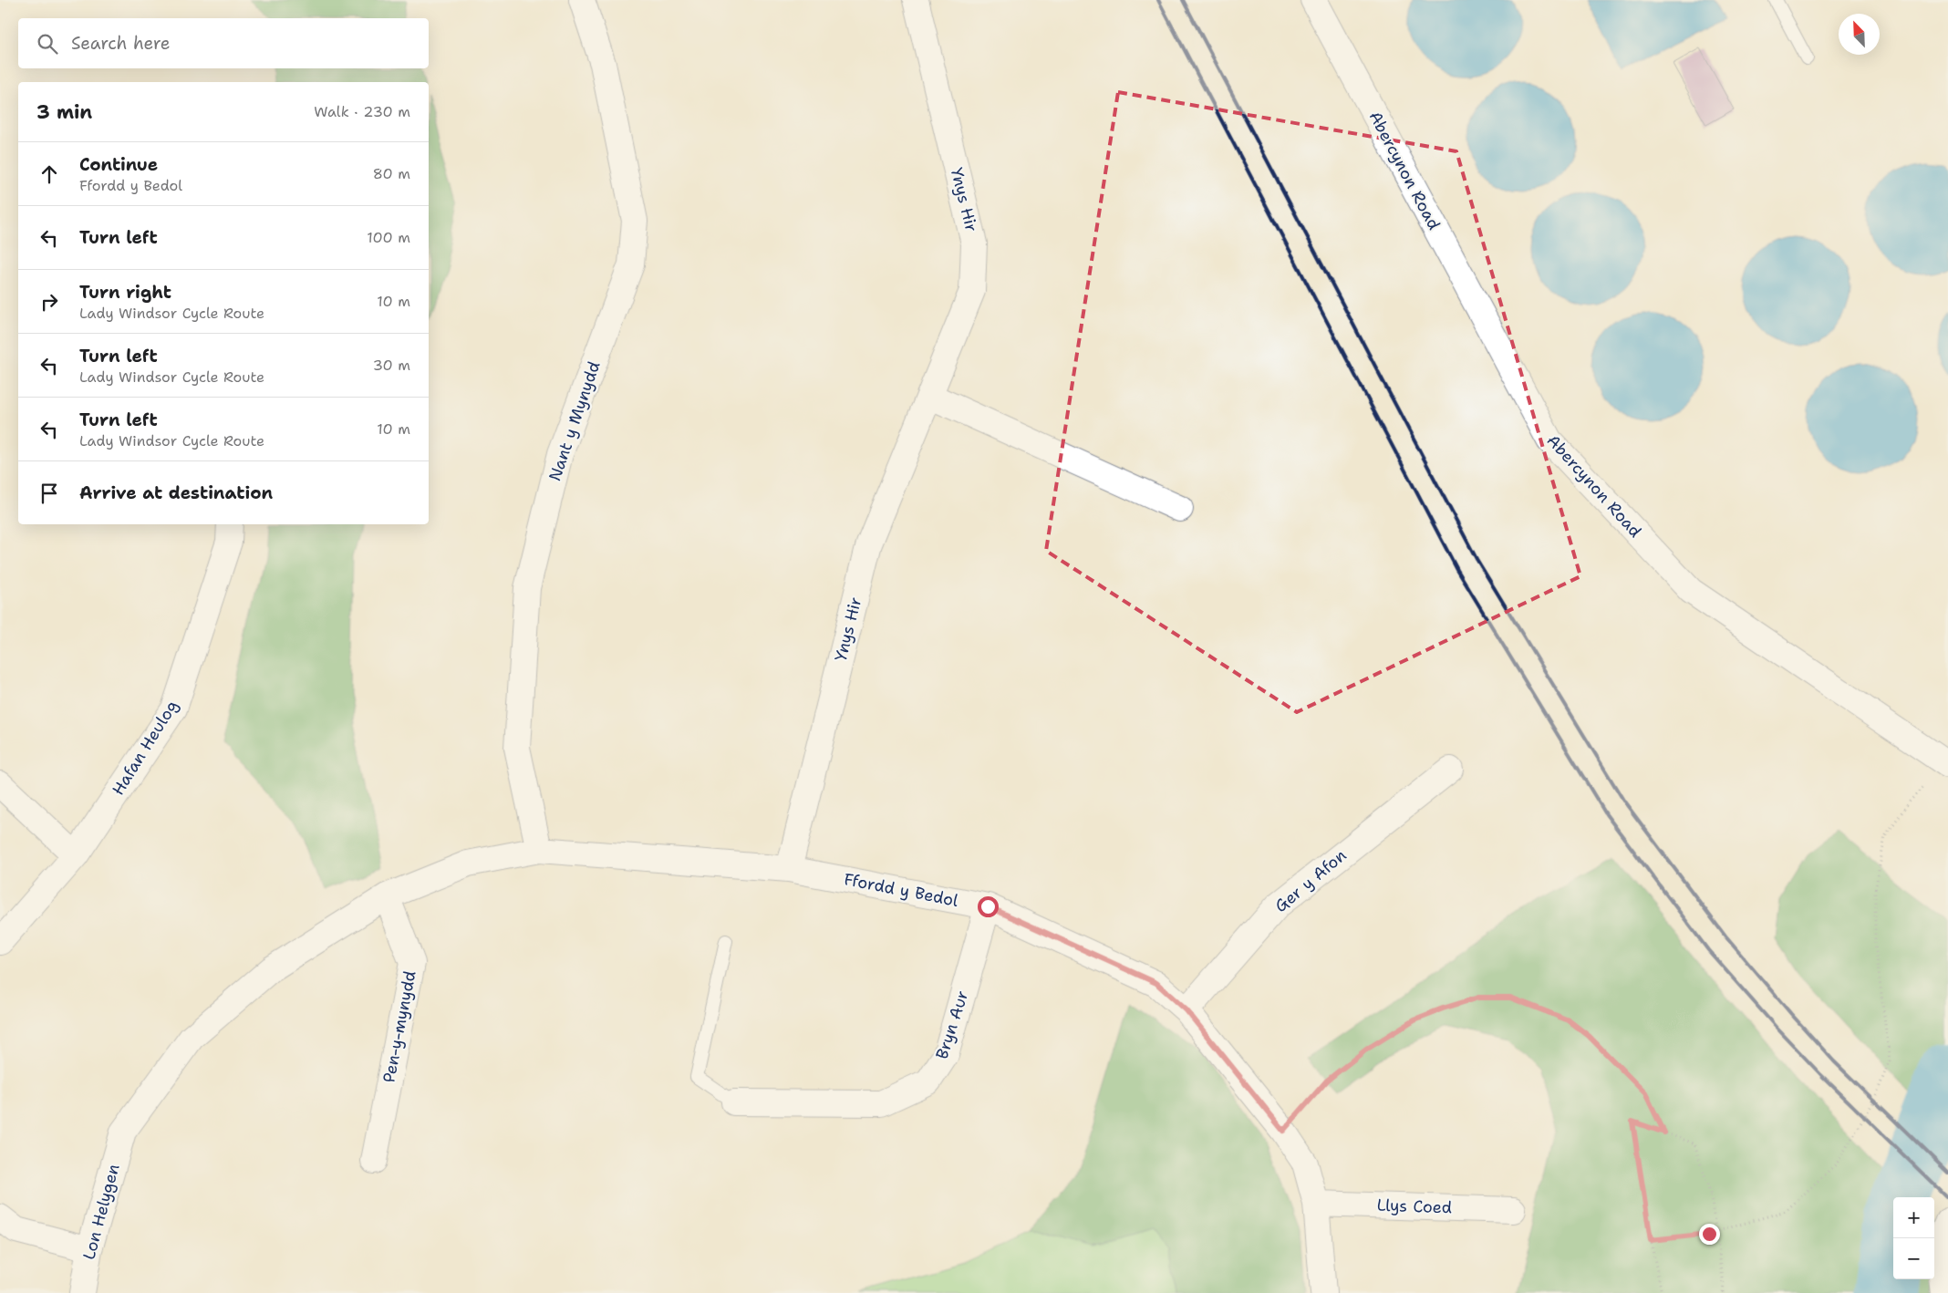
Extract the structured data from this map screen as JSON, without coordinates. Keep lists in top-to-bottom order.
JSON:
{
  "streets": {
    "street": [
      "Abercynon Road",
      "Ynys Hir",
      "Nant y Mynydd",
      "Hafan Heulog",
      "Ger y Afon",
      "Ffordd y Bedol",
      "Bryn Aur",
      "Pen-y-mynydd",
      "Llys Coed",
      "Lon Helygen"
    ]
  },
  "crossings": [
    ["Ynys Hir", "Ffordd y Bedol"],
    ["Nant y Mynydd", "Ffordd y Bedol"],
    ["Ger y Afon", "Ffordd y Bedol"],
    ["Ffordd y Bedol", "Bryn Aur"],
    ["Ffordd y Bedol", "Pen-y-mynydd"],
    ["Ffordd y Bedol", "Llys Coed"],
    ["Ffordd y Bedol", "Lon Helygen"]
  ],
  "north": "top left",
  "page": {
    "search": "Search here",
    "heading": ["3 min", "Walk · 230 m"],
    "list": [
      ["Continue", "Ffordd y Bedol", "80 m"],
      ["Turn left", "100 m"],
      ["Turn right", "Lady Windsor Cycle Route", "10 m"],
      ["Turn left", "Lady Windsor Cycle Route", "30 m"],
      ["Turn left", "Lady Windsor Cycle Route", "10 m"],
      "Arrive at destination"
    ],
    "map_buttons": ["+", "−"]
  }
}
